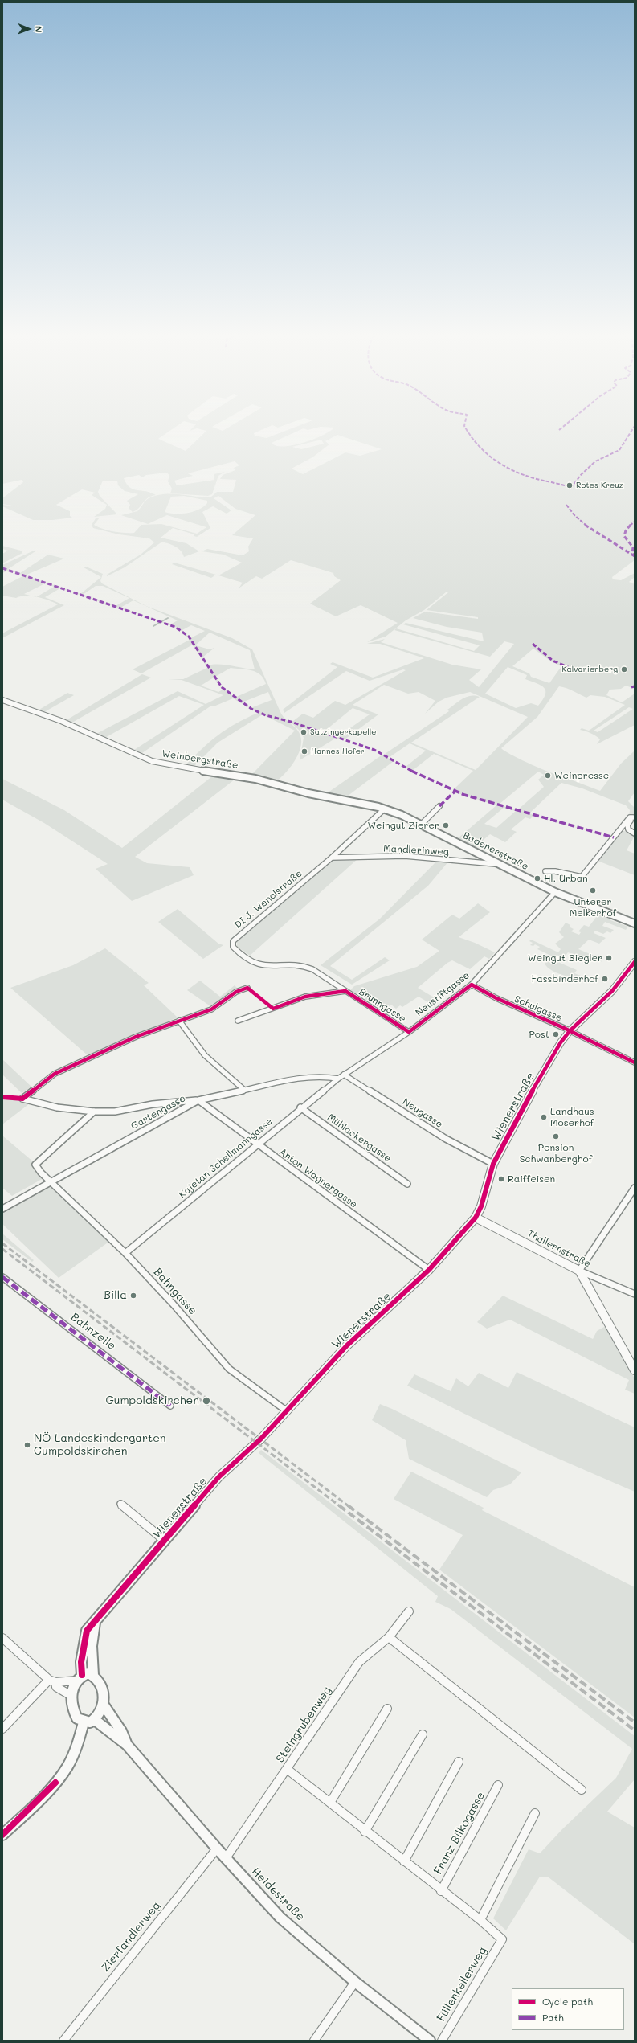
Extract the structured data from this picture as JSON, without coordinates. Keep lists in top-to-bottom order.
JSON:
{
  "streets": {
    "main road": ["Weinbergstraße", "Badenerstraße"],
    "street": [
      "Mandlerinweg",
      "DI J. Wenclstraße",
      "Neustiftgasse",
      "Brunngasse",
      "Schulgasse",
      "Wienerstraße",
      "Gartengasse",
      "Neugasse",
      "Mühlackergasse",
      "Kajetan Schellmanngasse",
      "Anton Wagnergasse",
      "Thallernstraße",
      "Bahngasse",
      "Bahnzeile",
      "Steingrubenweg",
      "Franz Bilkogasse",
      "Heidestraße",
      "Zierfandlerweg",
      "Füllenkellerweg"
    ]
  },
  "crossings": [
    ["Weinbergstraße", "Badenerstraße"],
    ["Weinbergstraße", "DI J. Wenclstraße"],
    ["Mandlerinweg", "Badenerstraße"],
    ["Mandlerinweg", "DI J. Wenclstraße"],
    ["Badenerstraße", "DI J. Wenclstraße"],
    ["Badenerstraße", "Neustiftgasse"],
    ["DI J. Wenclstraße", "Brunngasse"],
    ["Neustiftgasse", "Brunngasse"],
    ["Neustiftgasse", "Schulgasse"],
    ["Neustiftgasse", "Gartengasse"],
    ["Neustiftgasse", "Neugasse"],
    ["Neustiftgasse", "Kajetan Schellmanngasse"],
    ["Schulgasse", "Wienerstraße"],
    ["Wienerstraße", "Neugasse"],
    ["Wienerstraße", "Anton Wagnergasse"],
    ["Wienerstraße", "Thallernstraße"],
    ["Wienerstraße", "Bahngasse"],
    ["Wienerstraße", "Heidestraße"],
    ["Gartengasse", "Kajetan Schellmanngasse"],
    ["Gartengasse", "Anton Wagnergasse"],
    ["Gartengasse", "Bahngasse"],
    ["Mühlackergasse", "Kajetan Schellmanngasse"],
    ["Kajetan Schellmanngasse", "Anton Wagnergasse"],
    ["Kajetan Schellmanngasse", "Bahngasse"],
    ["Steingrubenweg", "Franz Bilkogasse"],
    ["Steingrubenweg", "Heidestraße"],
    ["Franz Bilkogasse", "Füllenkellerweg"],
    ["Heidestraße", "Zierfandlerweg"]
  ],
  "places": [
    "Rotes Kreuz",
    "Kalvarienberg",
    "Satzingerkapelle",
    "Hannes Hofer",
    "Weinpresse",
    "Weingut Zierer",
    "Hl. Urban",
    "Unterer Melkerhof",
    "Weingut Biegler",
    "Fassbinderhof",
    "Post",
    "Landhaus Moserhof",
    "Pension Schwanberghof",
    "Raiffeisen",
    "Billa",
    "Gumpoldskirchen",
    "NÖ Landeskindergarten Gumpoldskirchen"
  ],
  "legend": ["Cycle path", "Path"],
  "north": "right"
}
